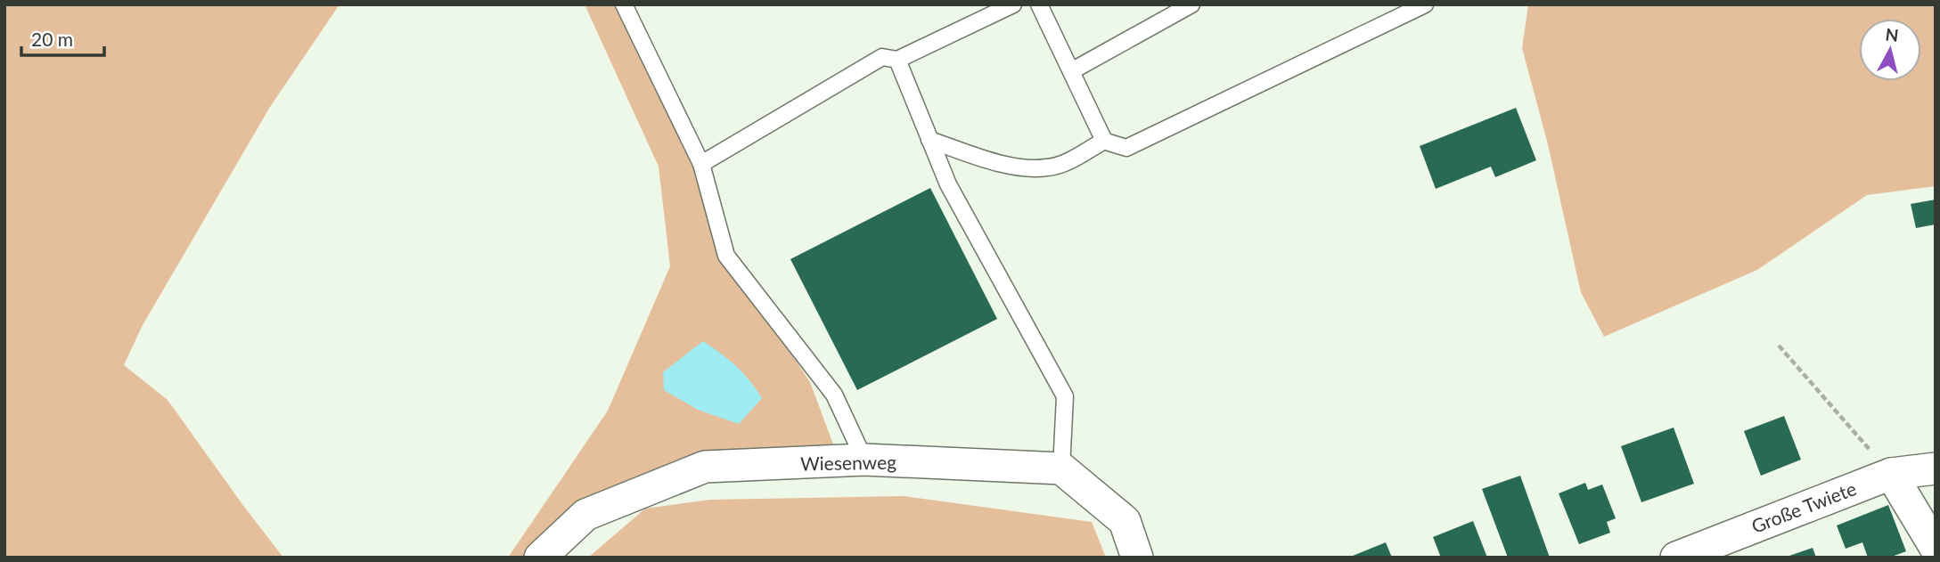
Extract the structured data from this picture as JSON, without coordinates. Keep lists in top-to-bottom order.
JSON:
{
  "streets": {
    "street": ["Wiesenweg", "Große Twiete"]
  },
  "scale_bar": "20 m",
  "north": "top"
}
